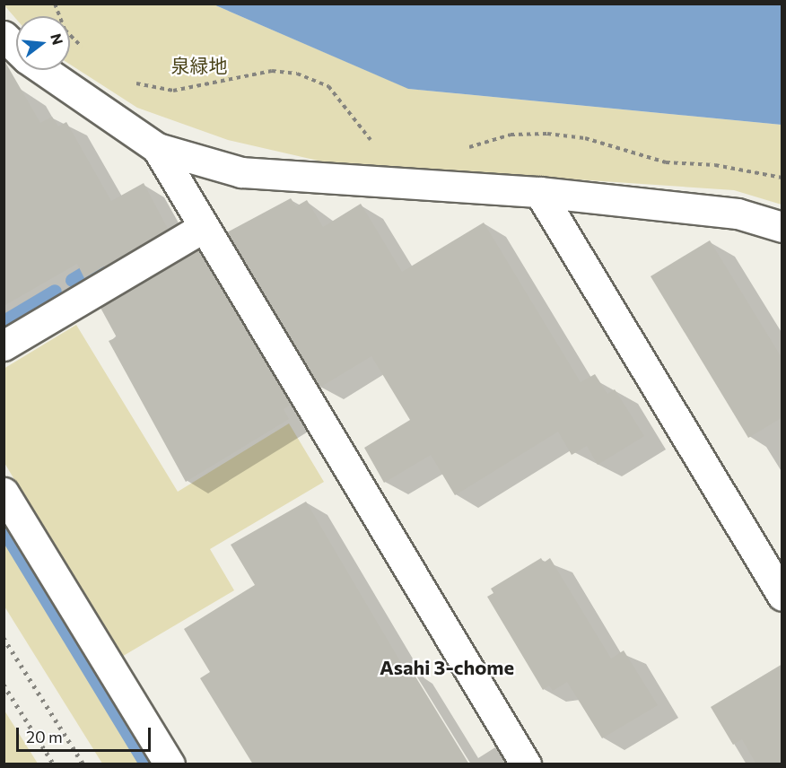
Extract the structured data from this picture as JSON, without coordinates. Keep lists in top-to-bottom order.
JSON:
{
  "districts": ["Asahi 3-chome"],
  "parks": ["泉緑地"],
  "scale_bar": "20 m",
  "north": "right"
}
